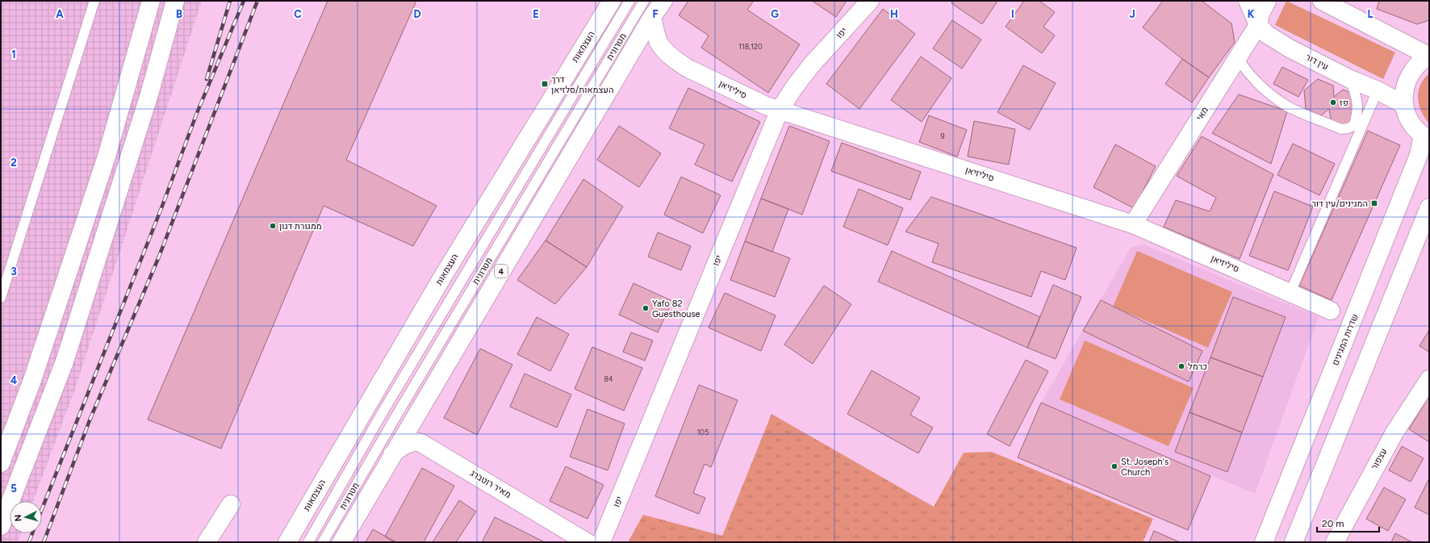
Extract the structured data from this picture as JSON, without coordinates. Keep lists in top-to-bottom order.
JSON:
{
  "streets": {
    "main road": [
      "יפו",
      "העצמאות",
      "עין דור",
      "סיליזיאן",
      "מאי",
      "4",
      "שדרות המגינים",
      "עצפור",
      "מאיר רוטברג"
    ],
    "lane": ["מטרונית"]
  },
  "crossings": [
    ["יפו", "סיליזיאן"],
    ["עין דור", "מאי"],
    ["סיליזיאן", "מאי"],
    ["סיליזיאן", "4"],
    ["4", "מאיר רוטברג"]
  ],
  "places": {
    "transit": ["דרך העצמאות/סלזיאן", "המגינים/עין דור"],
    "other": [
      "פז",
      "ממגורת דגון",
      "Yafo 82 Guesthouse",
      "כרמל",
      "St. Joseph's Church"
    ]
  },
  "house_numbers": [
    "118,120",
    "9",
    "84",
    "105"
  ],
  "scale_bar": "20 m",
  "north": "left",
  "grid": {
    "columns": [
      "A",
      "B",
      "C",
      "D",
      "E",
      "F",
      "G",
      "H",
      "I",
      "J",
      "K",
      "L"
    ],
    "rows": [
      "1",
      "2",
      "3",
      "4",
      "5"
    ]
  }
}
